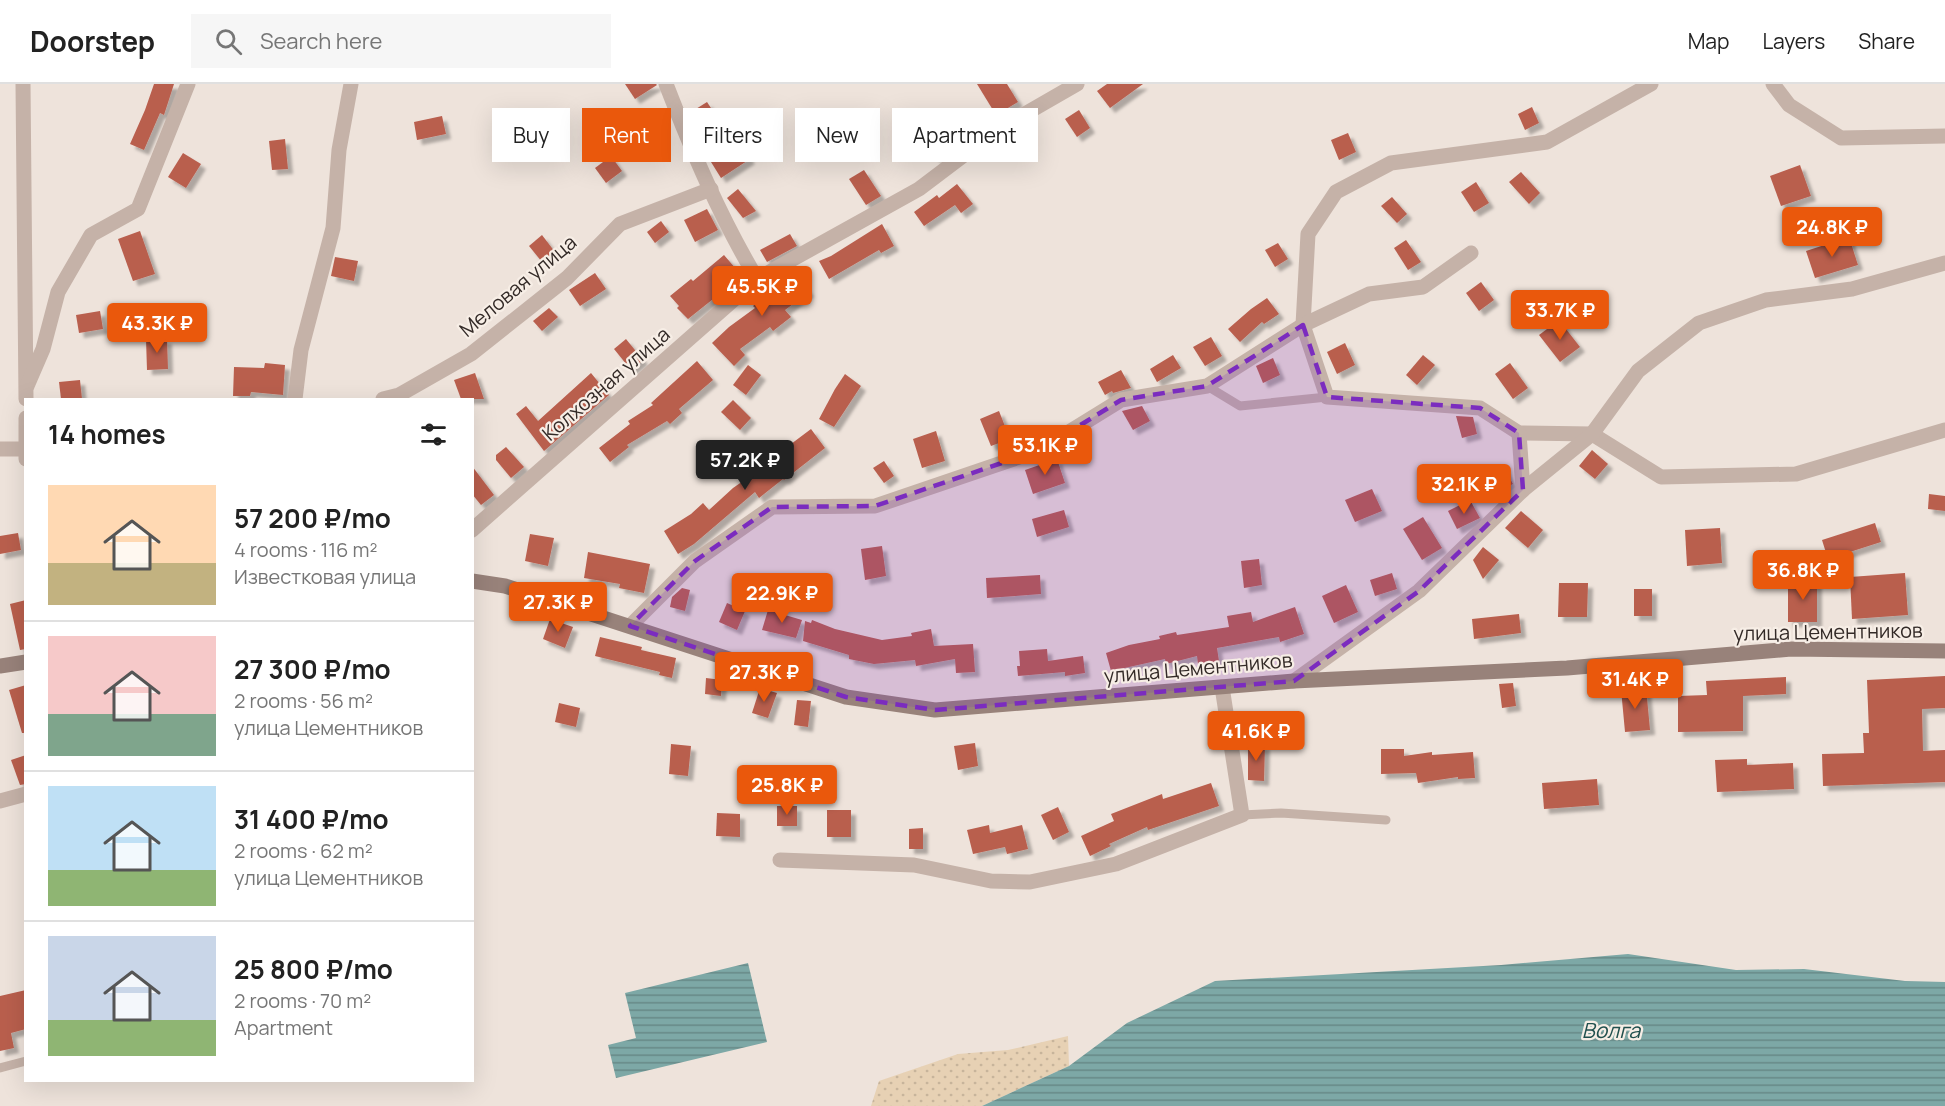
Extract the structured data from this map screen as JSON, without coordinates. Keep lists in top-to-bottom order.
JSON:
{
  "streets": {
    "street": ["Меловая улица", "Колхозная улица", "улица Цементников"]
  },
  "water": ["Волга"],
  "page": {
    "header": "Doorstep",
    "search": "Search here",
    "nav": ["Map", "Layers", "Share"],
    "chip": [
      "Buy",
      "Rent",
      "Filters",
      "New",
      "Apartment"
    ],
    "price": [
      "24.8K ₽",
      "45.5K ₽",
      "33.7K ₽",
      "43.3K ₽",
      "53.1K ₽",
      "57.2K ₽",
      "32.1K ₽",
      "36.8K ₽",
      "22.9K ₽",
      "27.3K ₽",
      "27.3K ₽",
      "31.4K ₽",
      "41.6K ₽",
      "25.8K ₽"
    ],
    "heading": "14 homes",
    "list": [
      {
        "name": "57 200 ₽/mo",
        "note": "4 rooms · 116 m² · Известковая улица"
      },
      {
        "name": "27 300 ₽/mo",
        "note": "2 rooms · 56 m² · улица Цементников"
      },
      {
        "name": "31 400 ₽/mo",
        "note": "2 rooms · 62 m² · улица Цементников"
      },
      {
        "name": "25 800 ₽/mo",
        "note": "2 rooms · 70 m² · Apartment"
      }
    ]
  }
}
